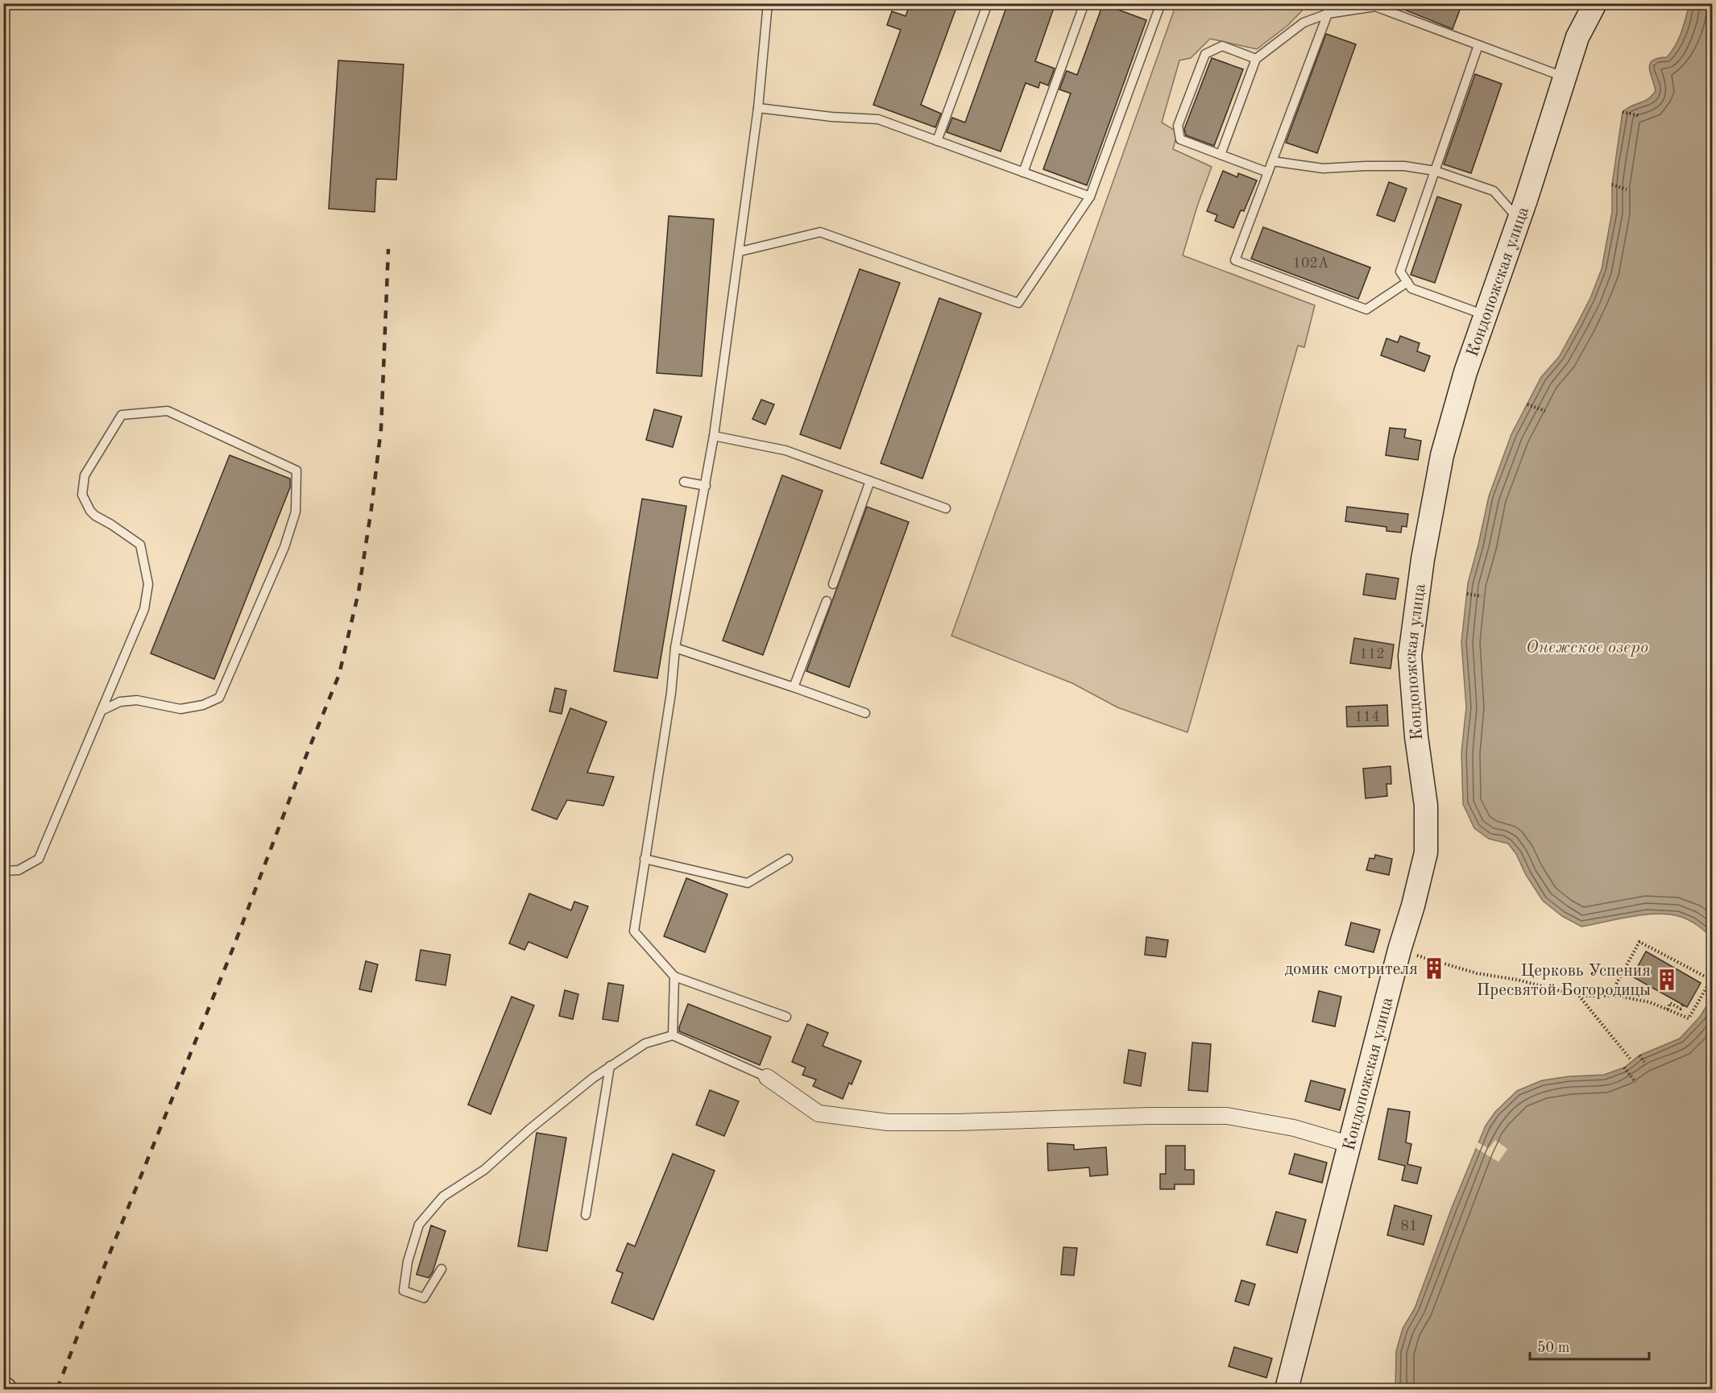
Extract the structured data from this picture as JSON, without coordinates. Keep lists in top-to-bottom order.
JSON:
{
  "streets": {
    "street": ["Кондопожская улица"]
  },
  "water": ["Онежское озеро"],
  "places": {
    "building": ["домик смотрителя", "Церковь Успения Пресвятой Богородицы"]
  },
  "house_numbers": [
    "102А",
    "112",
    "114",
    "81"
  ],
  "scale_bar": "50 m"
}
